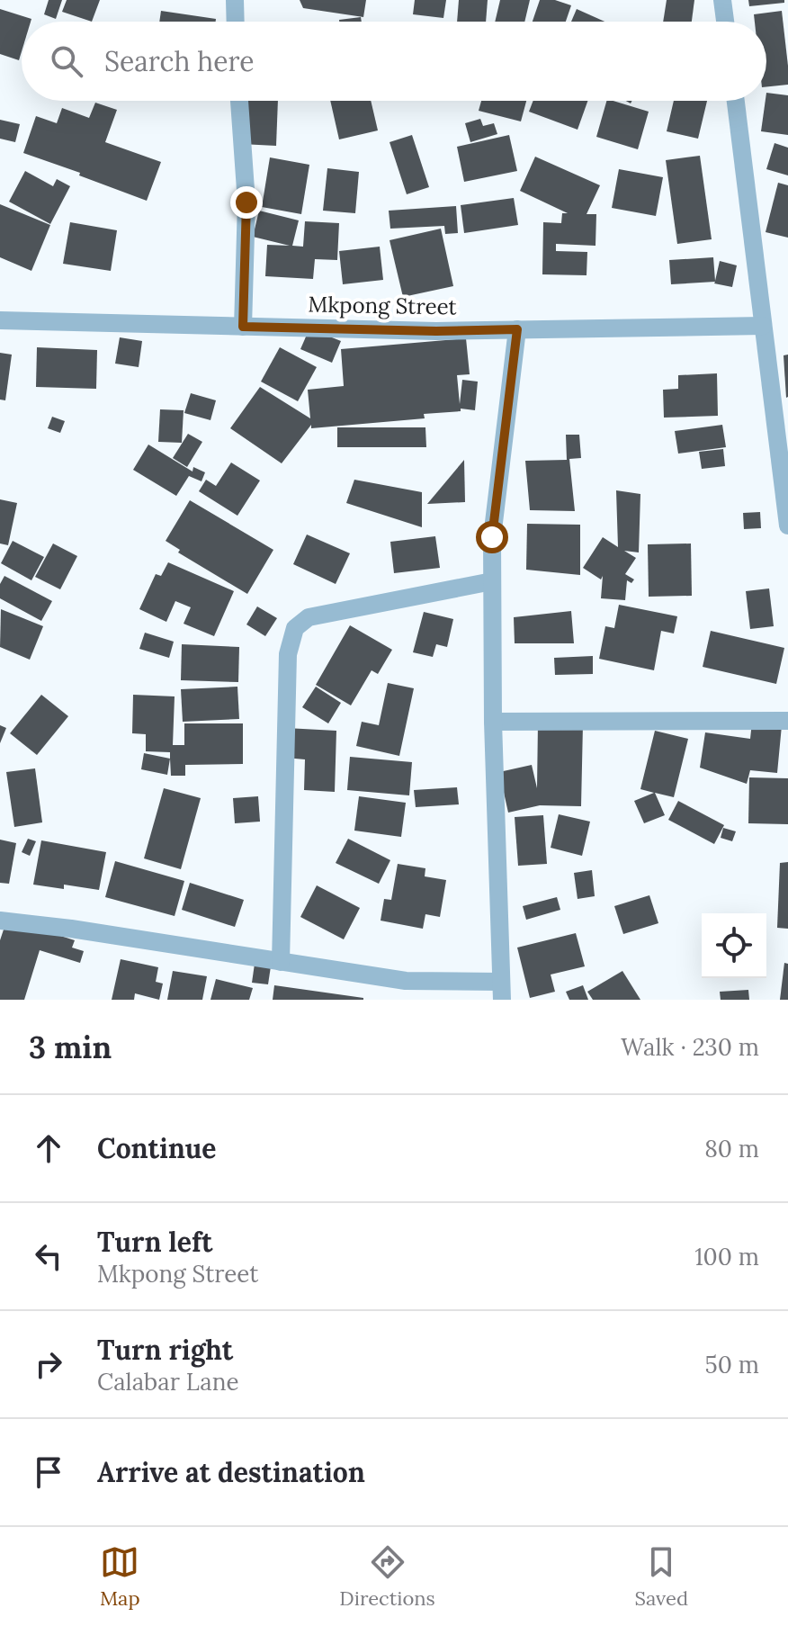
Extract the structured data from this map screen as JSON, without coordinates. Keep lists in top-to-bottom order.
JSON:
{
  "streets": {
    "street": ["Mkpong Street"]
  },
  "page": {
    "search": "Search here",
    "heading": ["3 min", "Walk · 230 m"],
    "list": [
      ["Continue", "80 m"],
      ["Turn left", "Mkpong Street", "100 m"],
      ["Turn right", "Calabar Lane", "50 m"],
      "Arrive at destination"
    ],
    "nav": ["Map", "Directions", "Saved"]
  }
}
